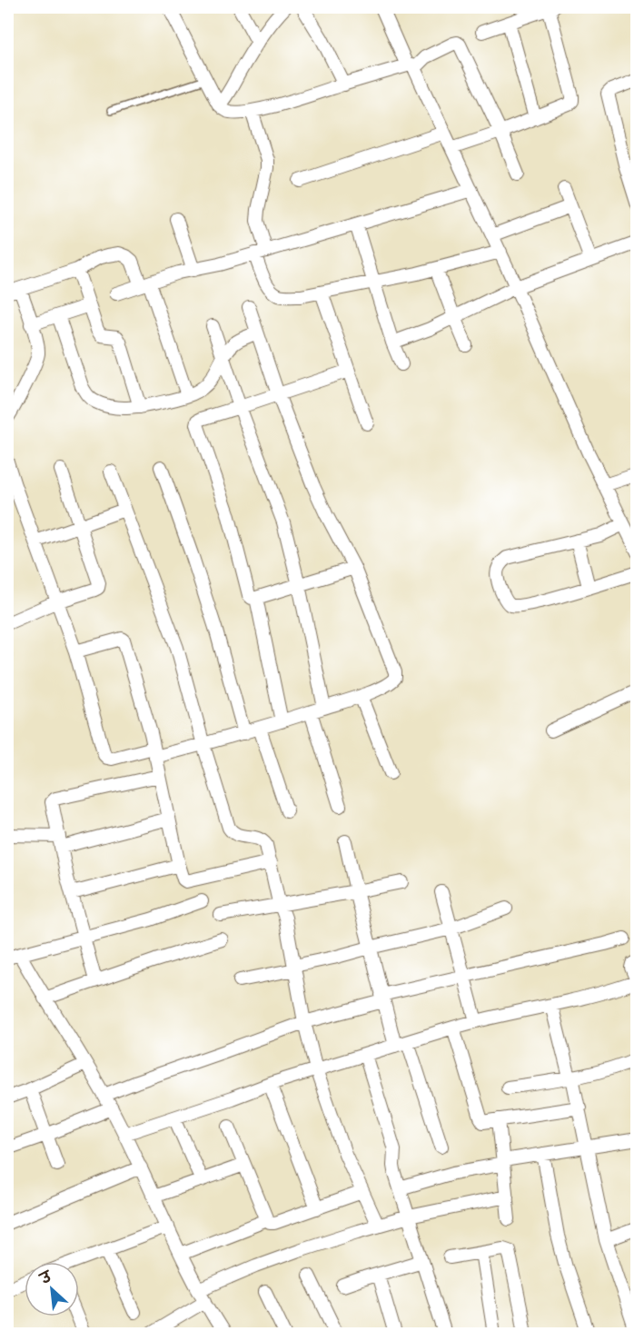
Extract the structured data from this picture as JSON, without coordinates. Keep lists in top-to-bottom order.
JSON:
{
  "north": "top left"
}
